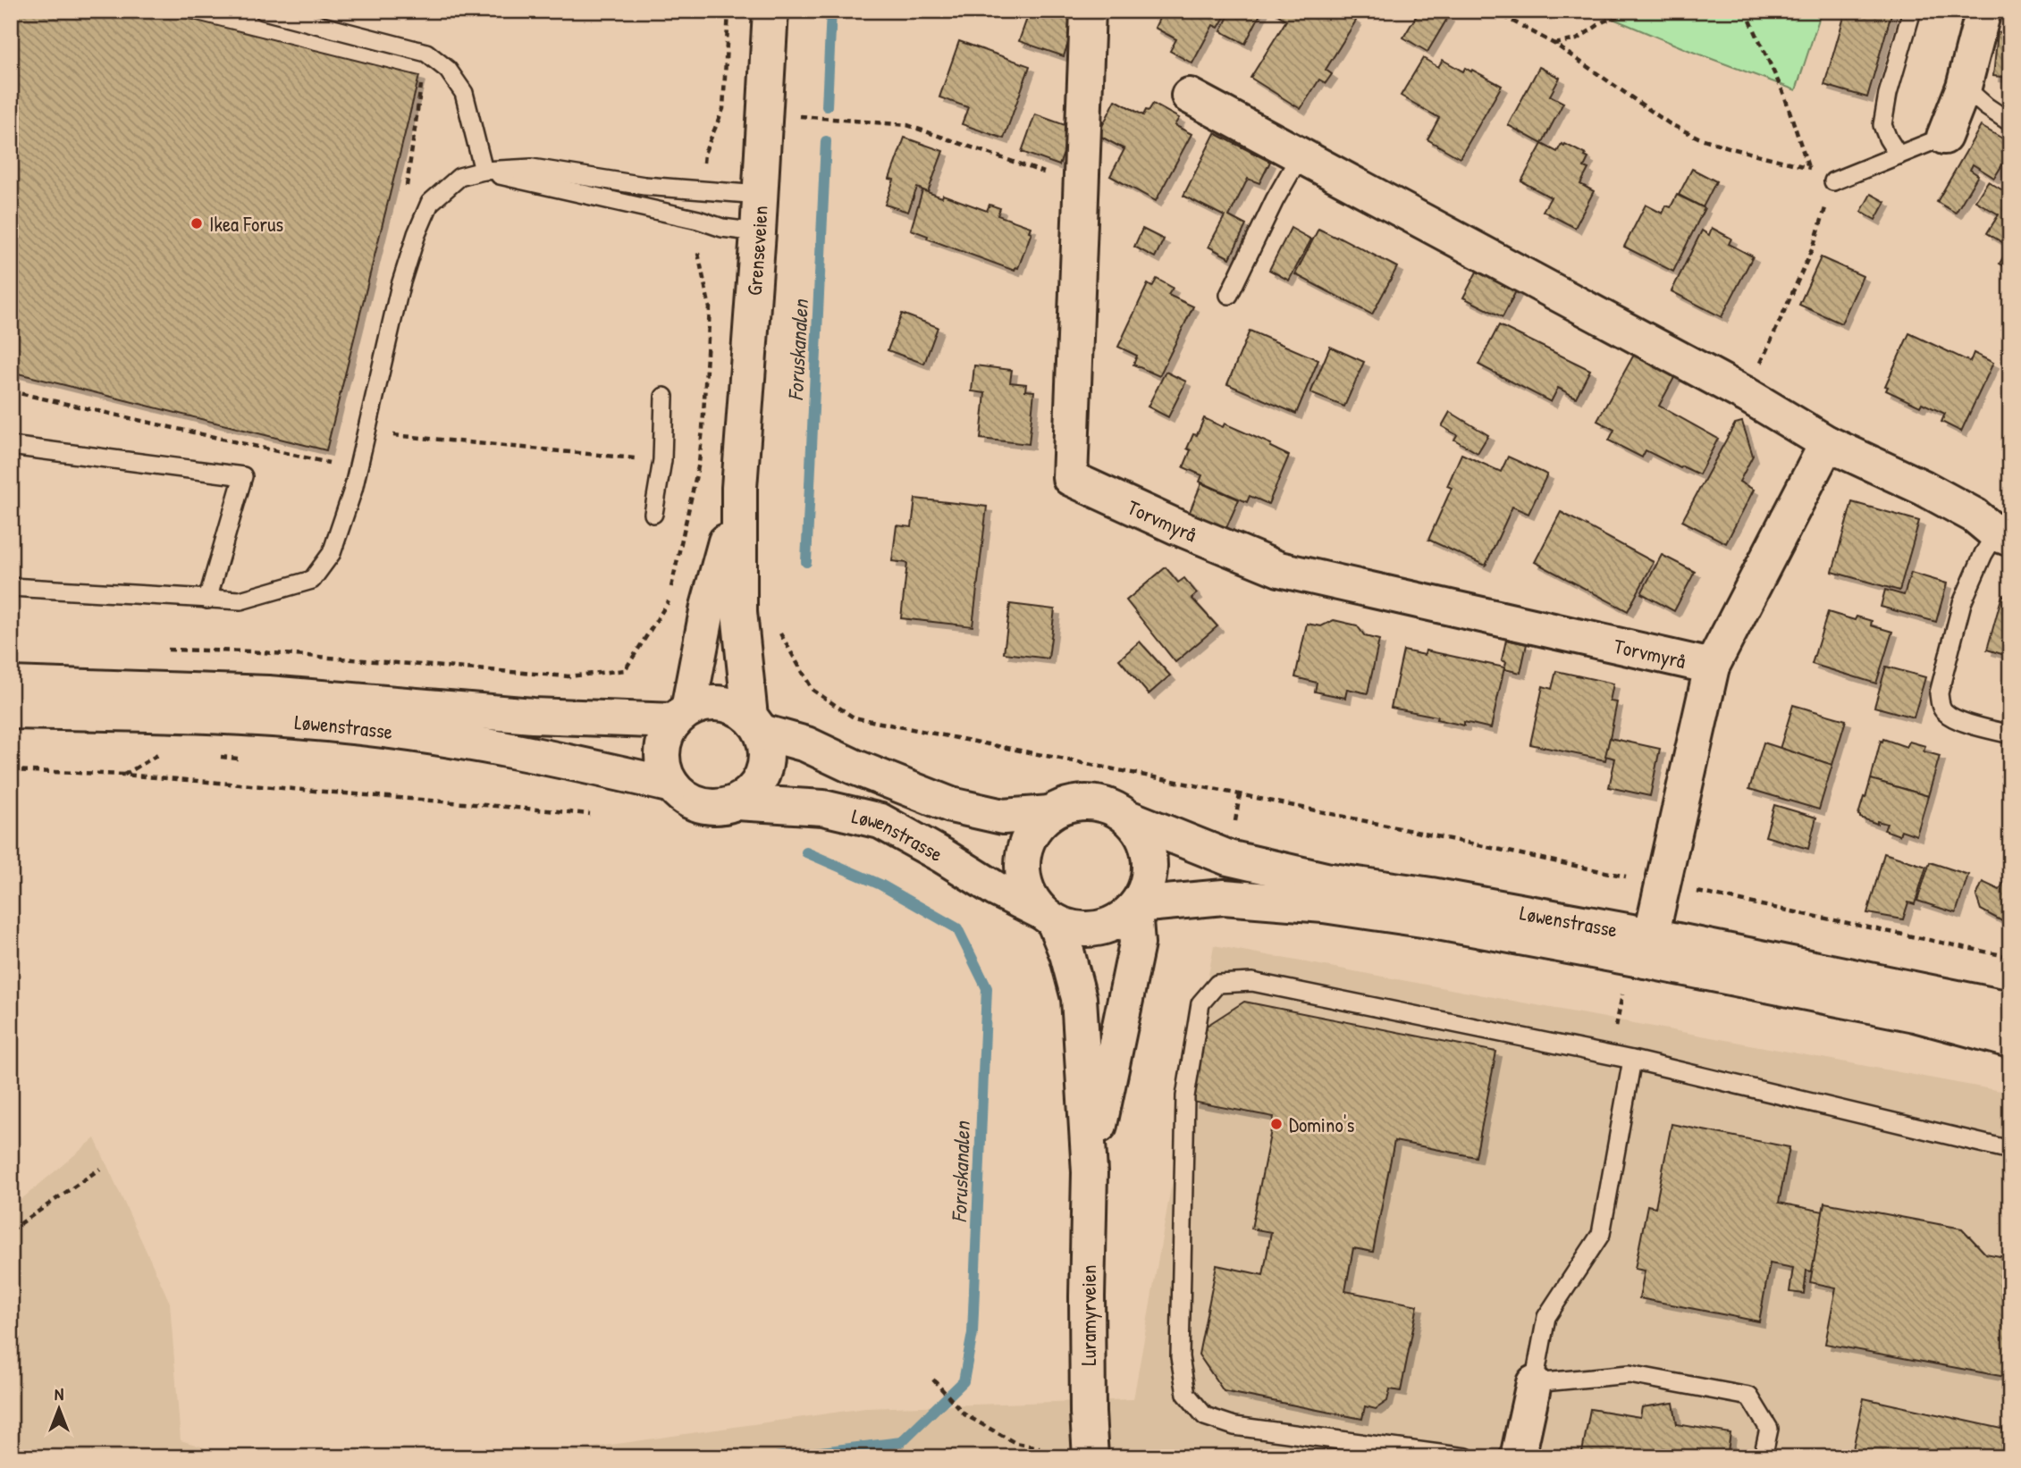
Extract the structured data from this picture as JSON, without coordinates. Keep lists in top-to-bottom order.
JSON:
{
  "streets": {
    "street": [
      "Grenseveien",
      "Torvmyrå",
      "Løwenstrasse",
      "Luramyrveien"
    ]
  },
  "crossings": [
    ["Grenseveien", "Løwenstrasse"],
    ["Torvmyrå", "Løwenstrasse"],
    ["Løwenstrasse", "Luramyrveien"]
  ],
  "water": ["Foruskanalen"],
  "places": ["Ikea Forus", "Domino's"],
  "north": "top"
}
